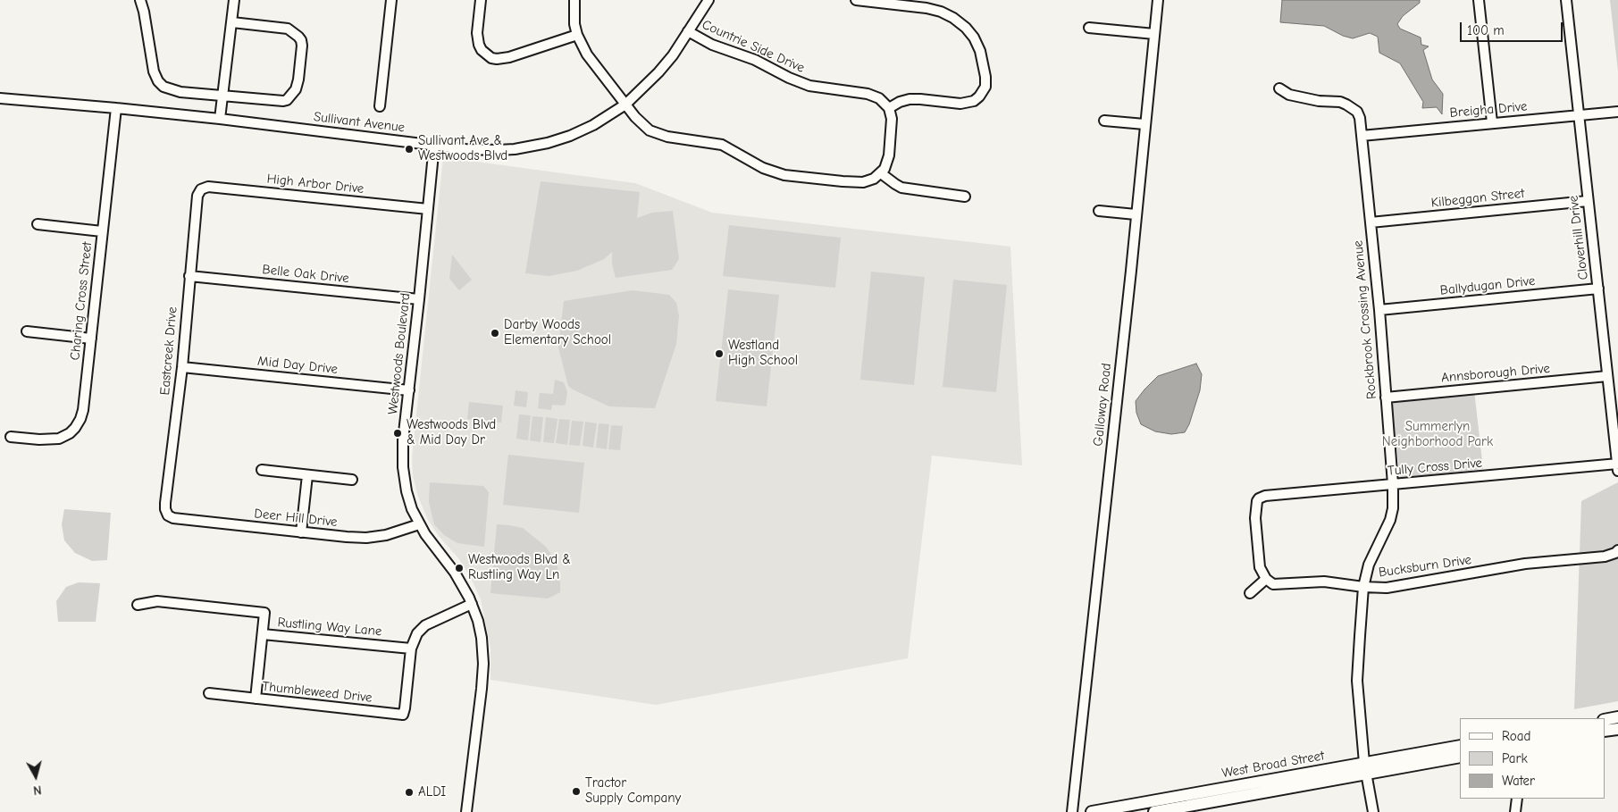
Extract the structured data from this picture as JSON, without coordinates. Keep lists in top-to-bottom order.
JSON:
{
  "streets": {
    "main road": ["West Broad Street"],
    "street": [
      "Countrie Side Drive",
      "Breigha Drive",
      "Sullivant Avenue",
      "High Arbor Drive",
      "Kilbeggan Street",
      "Cloverhill Drive",
      "Belle Oak Drive",
      "Ballydugan Drive",
      "Charing Cross Street",
      "Rockbrook Crossing Avenue",
      "Eastcreek Drive",
      "Westwoods Boulevard",
      "Mid Day Drive",
      "Annsborough Drive",
      "Galloway Road",
      "Tully Cross Drive",
      "Deer Hill Drive",
      "Bucksburn Drive",
      "Rustling Way Lane",
      "Thumbleweed Drive"
    ]
  },
  "crossings": [
    ["Countrie Side Drive", "Sullivant Avenue"],
    ["Breigha Drive", "Cloverhill Drive"],
    ["Breigha Drive", "Rockbrook Crossing Avenue"],
    ["Sullivant Avenue", "Charing Cross Street"],
    ["Sullivant Avenue", "Westwoods Boulevard"],
    ["High Arbor Drive", "Eastcreek Drive"],
    ["High Arbor Drive", "Westwoods Boulevard"],
    ["Kilbeggan Street", "Cloverhill Drive"],
    ["Kilbeggan Street", "Rockbrook Crossing Avenue"],
    ["Cloverhill Drive", "Ballydugan Drive"],
    ["Cloverhill Drive", "Annsborough Drive"],
    ["Cloverhill Drive", "Tully Cross Drive"],
    ["Belle Oak Drive", "Eastcreek Drive"],
    ["Belle Oak Drive", "Westwoods Boulevard"],
    ["Ballydugan Drive", "Rockbrook Crossing Avenue"],
    ["Rockbrook Crossing Avenue", "Annsborough Drive"],
    ["Rockbrook Crossing Avenue", "Tully Cross Drive"],
    ["Rockbrook Crossing Avenue", "Bucksburn Drive"],
    ["Rockbrook Crossing Avenue", "West Broad Street"],
    ["Eastcreek Drive", "Mid Day Drive"],
    ["Eastcreek Drive", "Deer Hill Drive"],
    ["Westwoods Boulevard", "Mid Day Drive"],
    ["Westwoods Boulevard", "Deer Hill Drive"],
    ["Tully Cross Drive", "Bucksburn Drive"],
    ["Rustling Way Lane", "Thumbleweed Drive"]
  ],
  "parks": ["Summerlyn Neighborhood Park"],
  "places": [
    "Sullivant Ave & Westwoods Blvd",
    "Darby Woods Elementary School",
    "Westland High School",
    "Westwoods Blvd & Mid Day Dr",
    "Westwoods Blvd & Rustling Way Ln",
    "Tractor Supply Company",
    "ALDI"
  ],
  "legend": ["Road", "Park", "Water"],
  "scale_bar": "100 m",
  "north": "bottom"
}
